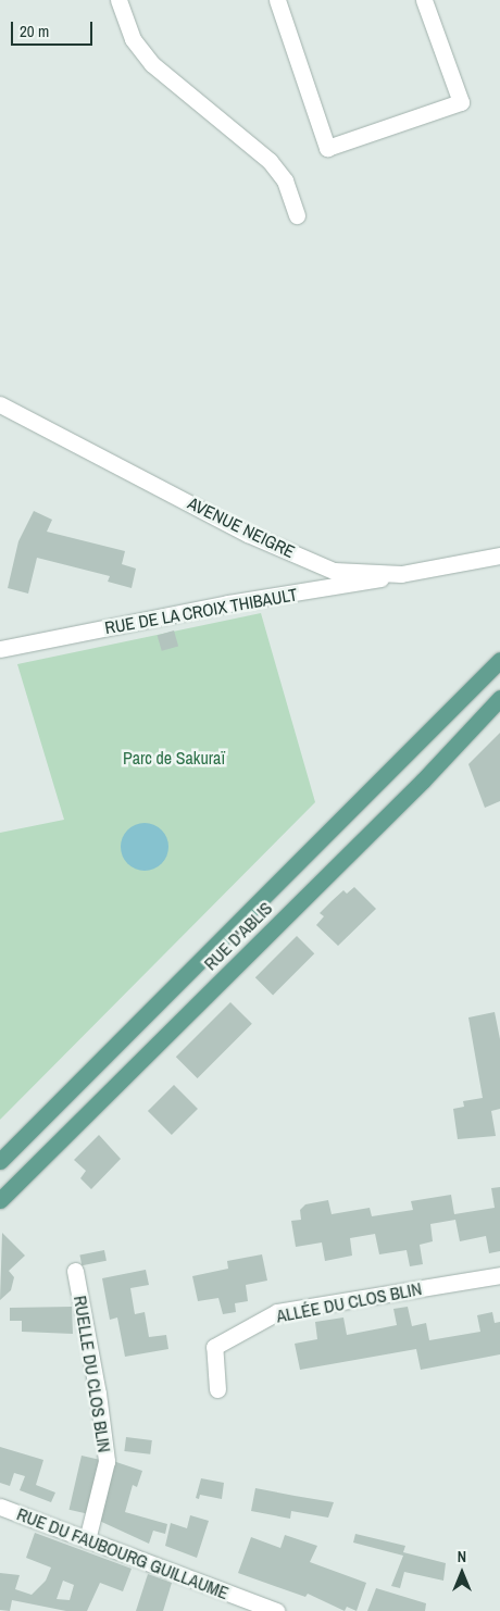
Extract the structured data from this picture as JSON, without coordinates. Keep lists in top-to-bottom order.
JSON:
{
  "streets": {
    "main road": ["RUE D'ABLIS"],
    "street": [
      "AVENUE NEIGRE",
      "RUE DE LA CROIX THIBAULT",
      "ALLÉE DU CLOS BLIN",
      "RUELLE DU CLOS BLIN",
      "RUE DU FAUBOURG GUILLAUME"
    ]
  },
  "crossings": [
    ["AVENUE NEIGRE", "RUE DE LA CROIX THIBAULT"],
    ["RUELLE DU CLOS BLIN", "RUE DU FAUBOURG GUILLAUME"]
  ],
  "parks": ["Parc de Sakuraï"],
  "scale_bar": "20 m",
  "north": "top"
}
